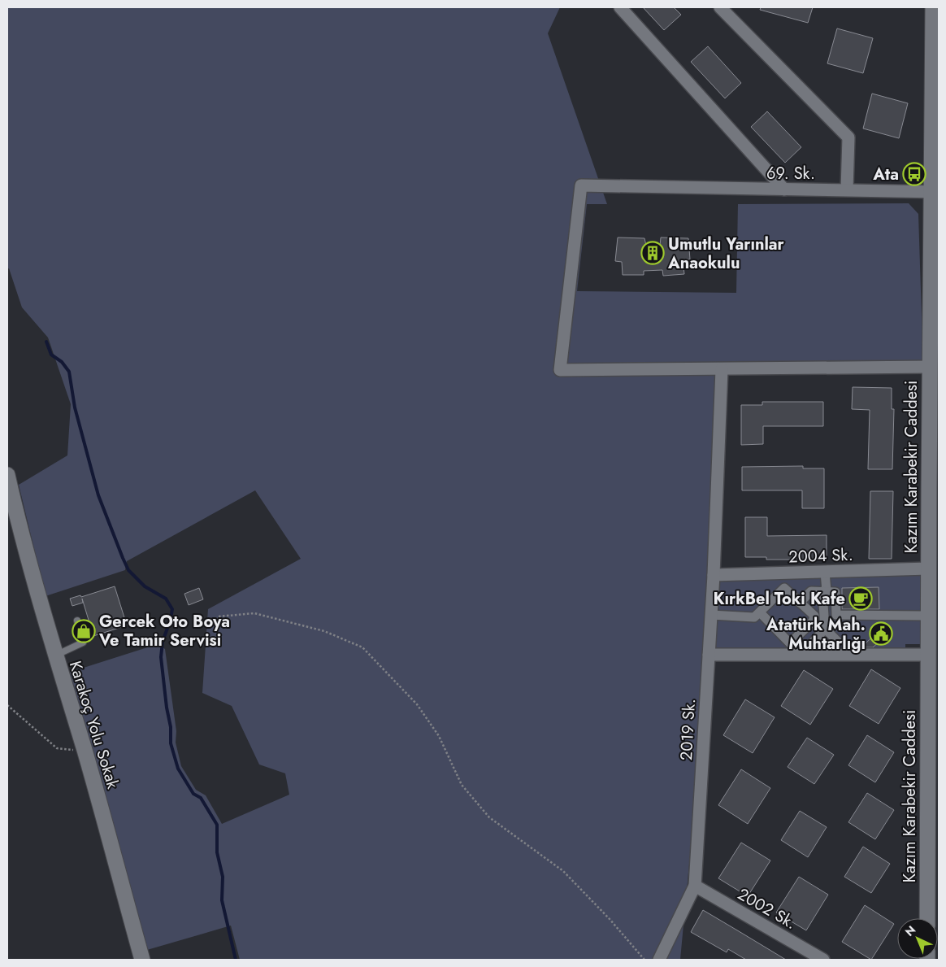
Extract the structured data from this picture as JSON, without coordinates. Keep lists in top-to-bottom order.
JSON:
{
  "streets": {
    "street": [
      "69. Sk.",
      "Kazım Karabekir Caddesi",
      "2004 Sk.",
      "Karakoç Yolu Sokak",
      "2019 Sk.",
      "2002 Sk."
    ]
  },
  "crossings": [
    ["69. Sk.", "Kazım Karabekir Caddesi"],
    ["69. Sk.", "2019 Sk."],
    ["Kazım Karabekir Caddesi", "2004 Sk."],
    ["2004 Sk.", "2019 Sk."],
    ["2019 Sk.", "2002 Sk."]
  ],
  "places": {
    "bus stop": ["Ata"],
    "building": ["Umutlu Yarınlar Anaokulu"],
    "cafe": ["KırkBel Toki Kafe"],
    "shop": ["Gercek Oto Boya Ve Tamir Servisi"],
    "public building": ["Atatürk Mah. Muhtarlığı"]
  },
  "north": "top left"
}
